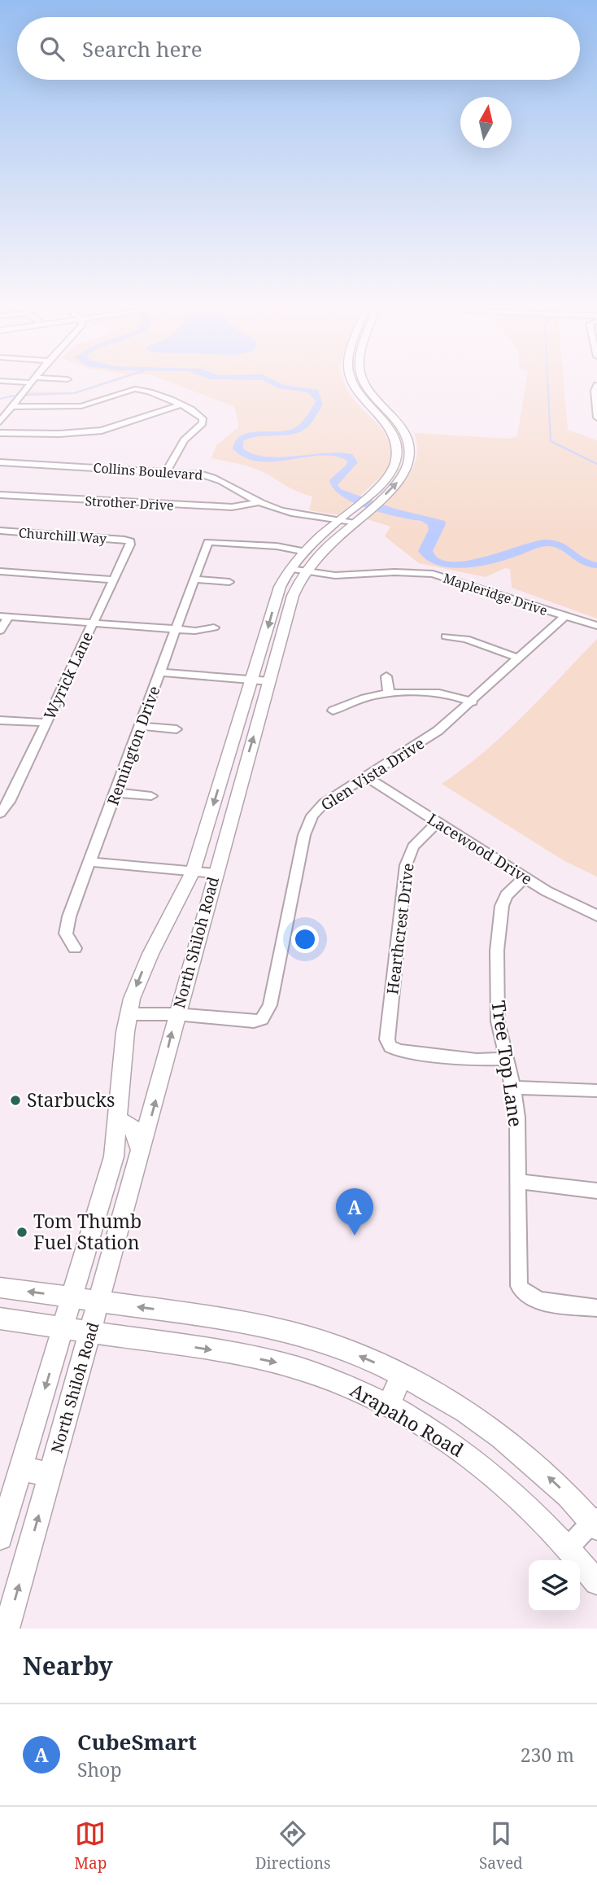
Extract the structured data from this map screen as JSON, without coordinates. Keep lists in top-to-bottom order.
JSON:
{
  "streets": {
    "main road": ["North Shiloh Road", "Arapaho Road"],
    "street": [
      "Collins Boulevard",
      "Strother Drive",
      "Churchill Way",
      "Mapleridge Drive",
      "Wyrick Lane",
      "Remington Drive",
      "Glen Vista Drive",
      "Lacewood Drive",
      "Hearthcrest Drive",
      "Tree Top Lane"
    ]
  },
  "crossings": [
    ["Collins Boulevard", "Strother Drive"],
    ["Collins Boulevard", "North Shiloh Road"],
    ["Churchill Way", "Wyrick Lane"],
    ["Mapleridge Drive", "Glen Vista Drive"],
    ["Mapleridge Drive", "North Shiloh Road"],
    ["Remington Drive", "North Shiloh Road"],
    ["Glen Vista Drive", "Lacewood Drive"],
    ["Glen Vista Drive", "North Shiloh Road"],
    ["Lacewood Drive", "Hearthcrest Drive"],
    ["Lacewood Drive", "Tree Top Lane"],
    ["Hearthcrest Drive", "Tree Top Lane"],
    ["North Shiloh Road", "Arapaho Road"]
  ],
  "places": ["Starbucks", "Tom Thumb Fuel Station"],
  "north": "top",
  "page": {
    "search": "Search here",
    "pins": "A",
    "heading": "Nearby",
    "list": [
      {
        "mark": "A",
        "name": "CubeSmart",
        "note": "Shop",
        "value": "230 m"
      }
    ],
    "nav": ["Map", "Directions", "Saved"]
  }
}
